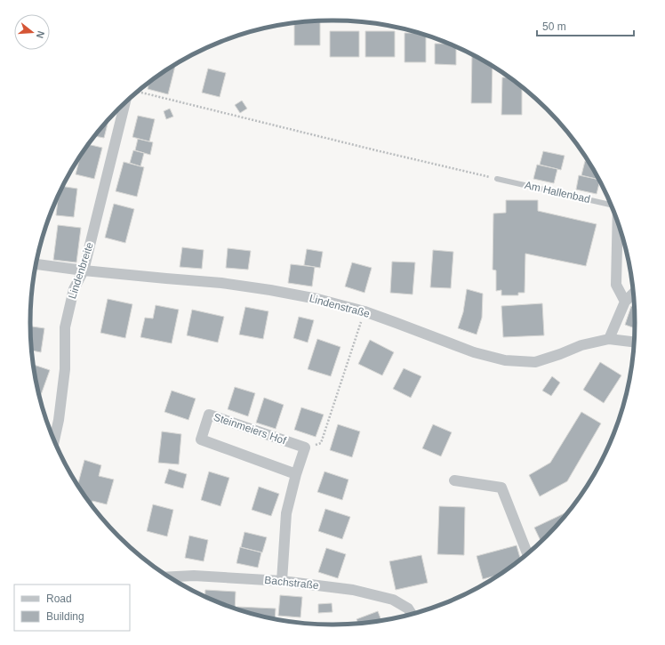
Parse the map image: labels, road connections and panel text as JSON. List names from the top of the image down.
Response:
{
  "streets": {
    "street": [
      "Am Hallenbad",
      "Lindenbreite",
      "Lindenstraße",
      "Steinmeiers Hof",
      "Bachstraße"
    ]
  },
  "crossings": [
    ["Lindenbreite", "Lindenstraße"]
  ],
  "legend": ["Road", "Building"],
  "scale_bar": "50 m",
  "north": "right"
}
